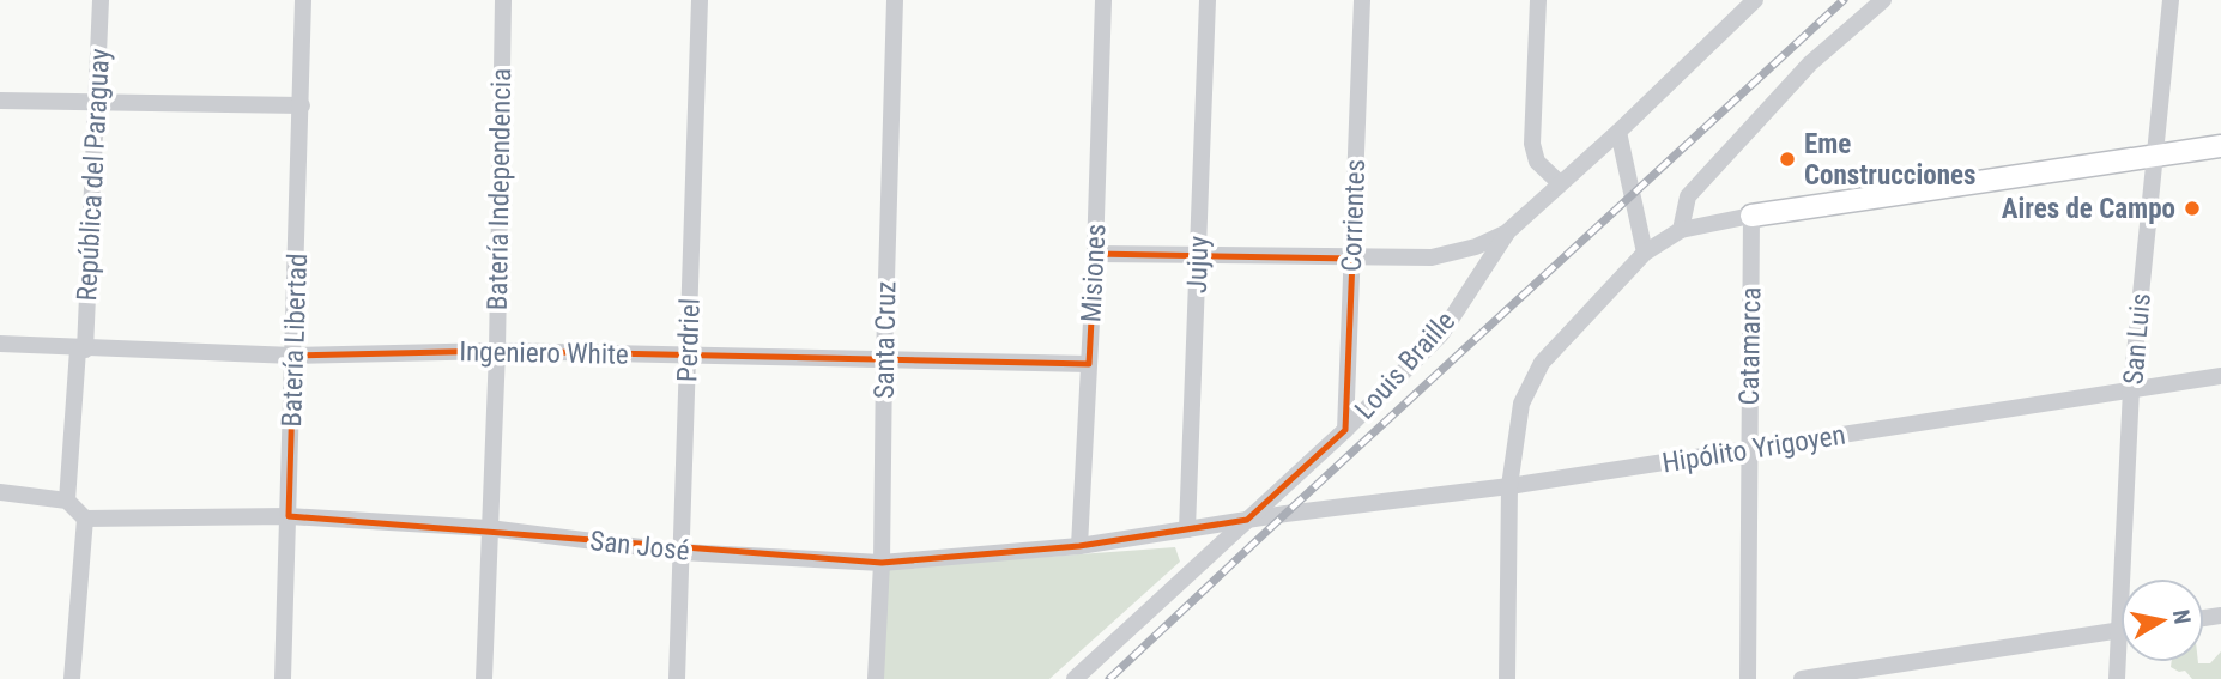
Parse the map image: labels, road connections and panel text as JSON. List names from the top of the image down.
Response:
{
  "streets": {
    "street": [
      "República del Paraguay",
      "Batería Independencia",
      "Corrientes",
      "Jujuy",
      "Misiones",
      "San Luis",
      "Batería Libertad",
      "Perdriel",
      "Santa Cruz",
      "Catamarca",
      "Ingeniero White",
      "Louis Braille",
      "Hipólito Yrigoyen",
      "San José"
    ]
  },
  "crossings": [
    ["República del Paraguay", "Ingeniero White"],
    ["Batería Independencia", "Ingeniero White"],
    ["Batería Independencia", "San José"],
    ["Corrientes", "Louis Braille"],
    ["Jujuy", "San José"],
    ["Misiones", "Ingeniero White"],
    ["Misiones", "San José"],
    ["San Luis", "Hipólito Yrigoyen"],
    ["Batería Libertad", "Ingeniero White"],
    ["Batería Libertad", "San José"],
    ["Perdriel", "Ingeniero White"],
    ["Perdriel", "San José"],
    ["Santa Cruz", "Ingeniero White"],
    ["Santa Cruz", "San José"],
    ["Catamarca", "Hipólito Yrigoyen"],
    ["Louis Braille", "San José"],
    ["Hipólito Yrigoyen", "San José"]
  ],
  "places": ["Eme Construcciones", "Aires de Campo"],
  "north": "right"
}
